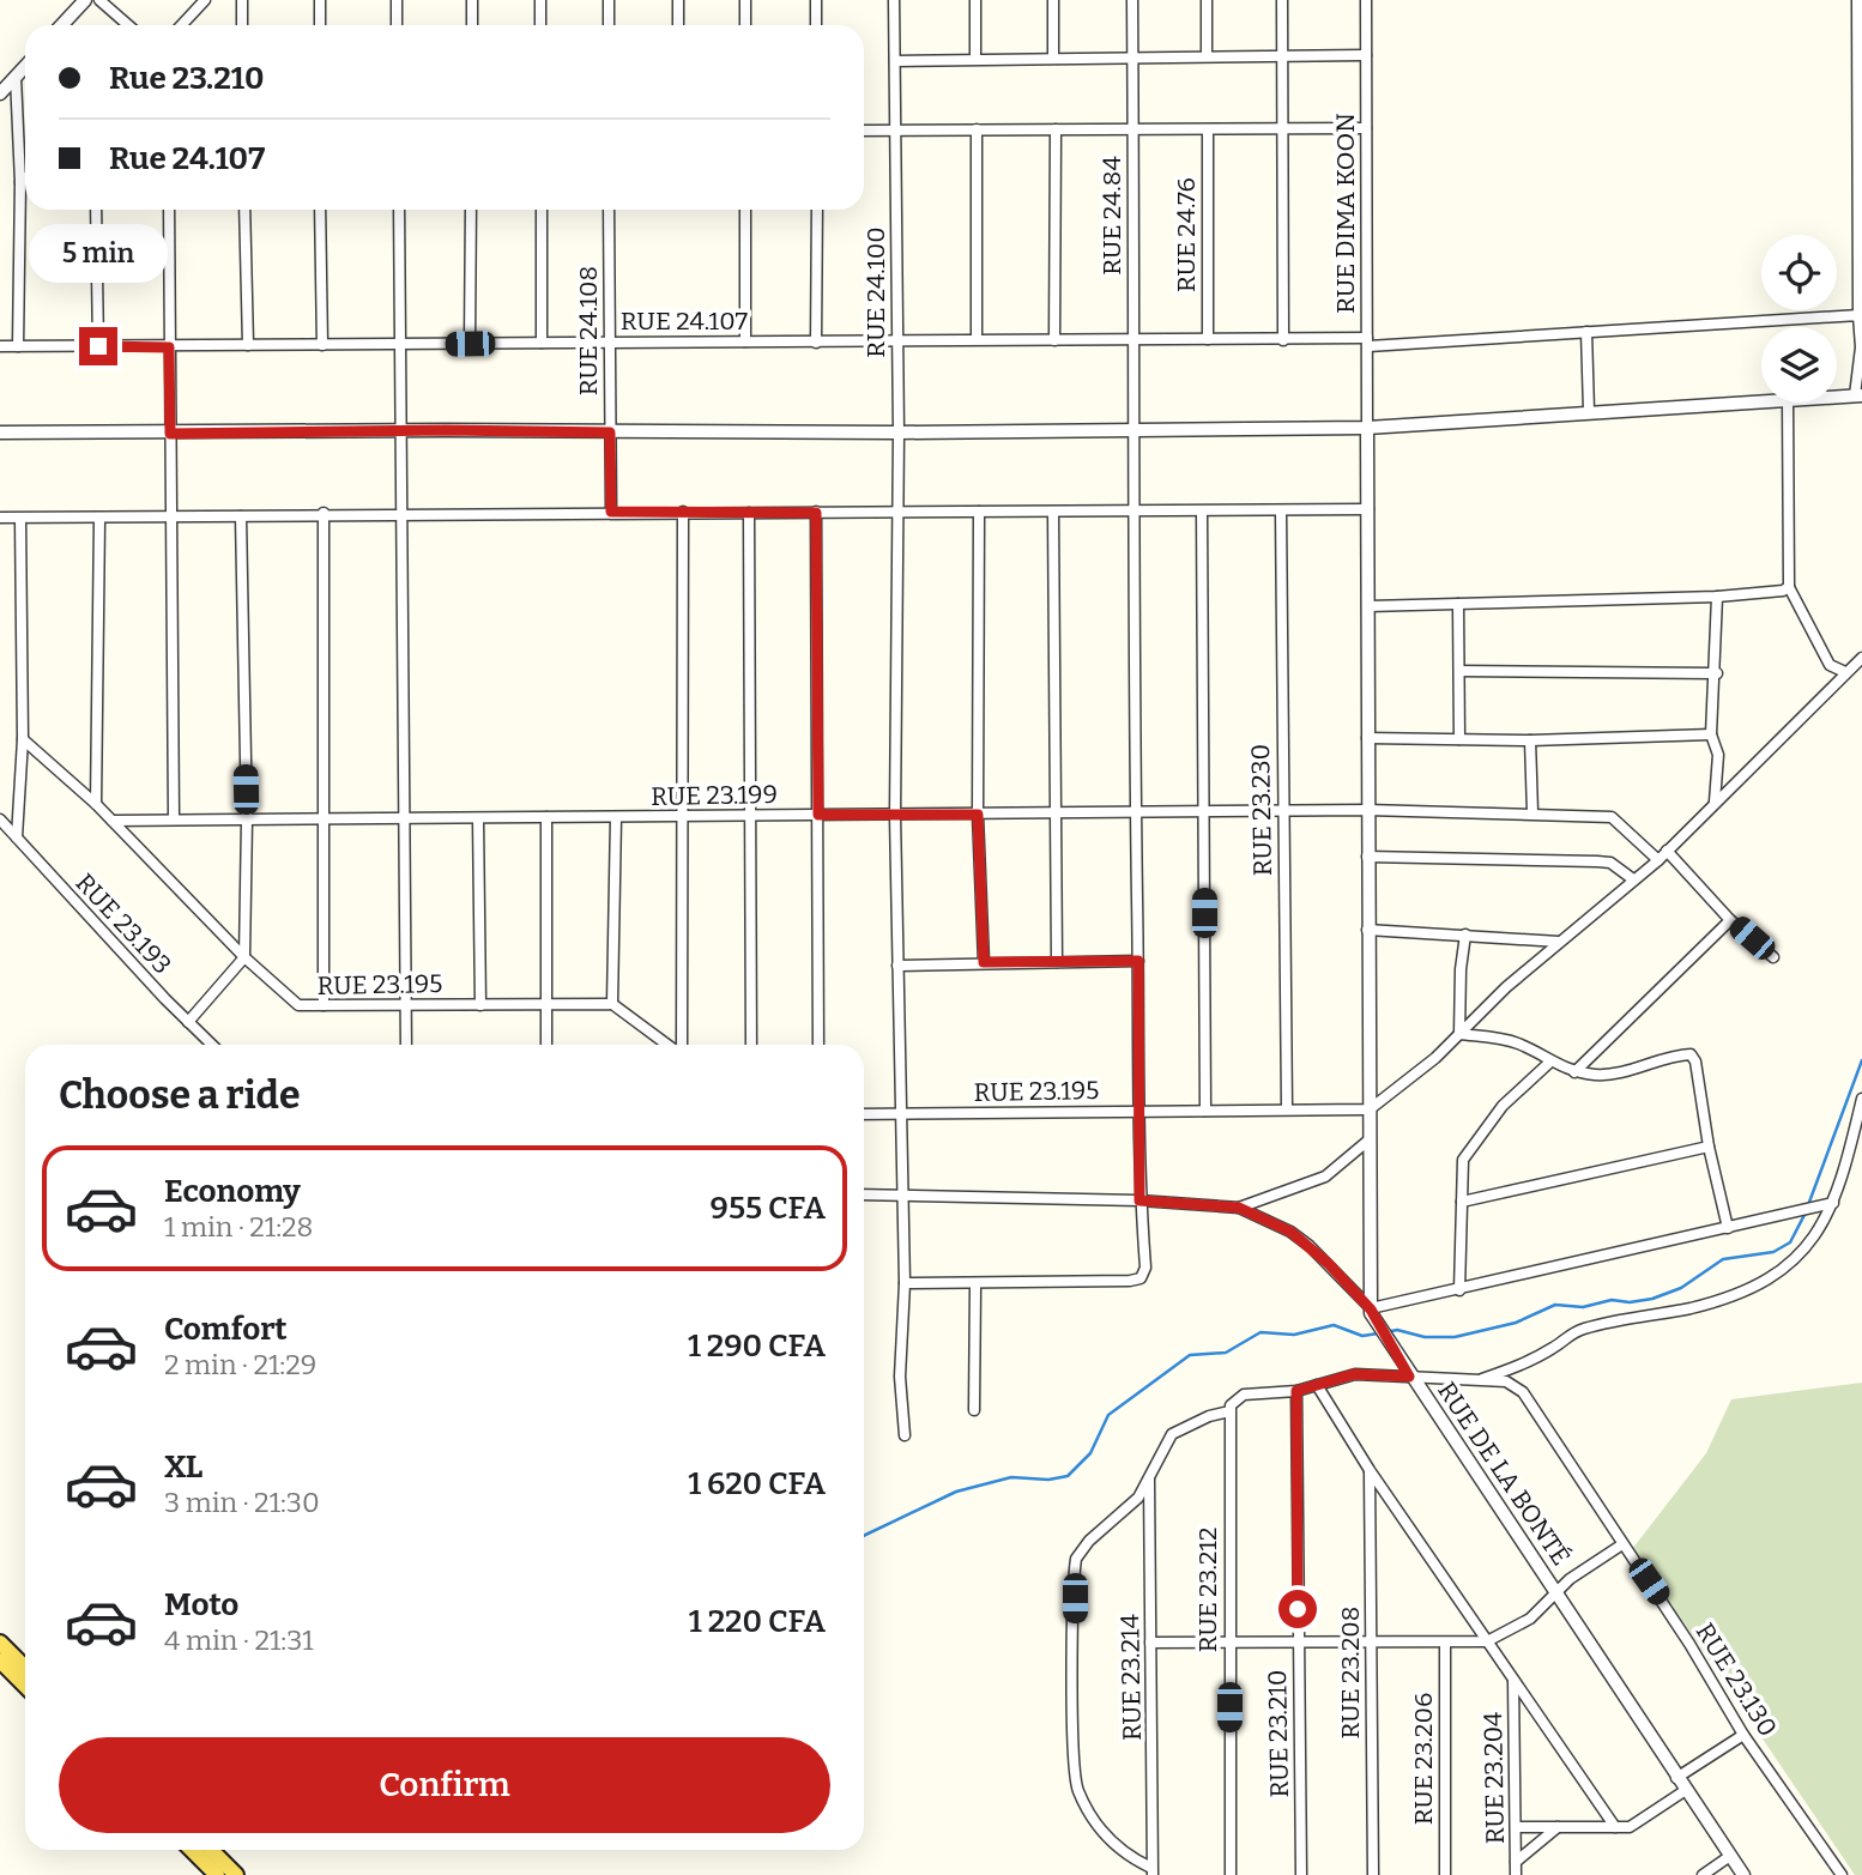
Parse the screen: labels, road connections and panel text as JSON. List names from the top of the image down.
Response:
{
  "streets": {
    "street": [
      "RUE DIMA KOON",
      "RUE 24.84",
      "RUE 24.76",
      "RUE 24.100",
      "RUE 24.107",
      "RUE 24.108",
      "RUE 23.199",
      "RUE 23.230",
      "RUE 23.193",
      "RUE 23.195",
      "RUE DE LA BONTÉ",
      "RUE 23.212",
      "RUE 23.208",
      "RUE 23.214",
      "RUE 23.130",
      "RUE 23.210",
      "RUE 23.206",
      "RUE 23.204"
    ]
  },
  "crossings": [
    ["RUE DIMA KOON", "RUE 24.107"],
    ["RUE 24.84", "RUE 24.107"],
    ["RUE 24.84", "RUE 23.199"],
    ["RUE 24.84", "RUE 23.195"],
    ["RUE 24.84", "RUE DE LA BONTÉ"],
    ["RUE 24.76", "RUE 24.107"],
    ["RUE 24.100", "RUE 24.107"],
    ["RUE 24.100", "RUE 23.199"],
    ["RUE 24.100", "RUE 23.195"],
    ["RUE 24.100", "RUE DE LA BONTÉ"],
    ["RUE 24.107", "RUE 24.108"],
    ["RUE 23.199", "RUE 23.230"],
    ["RUE 23.199", "RUE 23.195"],
    ["RUE 23.230", "RUE 23.195"],
    ["RUE DE LA BONTÉ", "RUE 23.130"],
    ["RUE 23.212", "RUE 23.130"],
    ["RUE 23.214", "RUE 23.130"],
    ["RUE 23.130", "RUE 23.210"]
  ],
  "page": {
    "banner": ["Rue 23.210", "Rue 24.107"],
    "bubble": "5 min",
    "heading": "Choose a ride",
    "list": [
      {
        "name": "Economy",
        "note": "1 min · 21:28",
        "value": "955 CFA"
      },
      {
        "name": "Comfort",
        "note": "2 min · 21:29",
        "value": "1 290 CFA"
      },
      {
        "name": "XL",
        "note": "3 min · 21:30",
        "value": "1 620 CFA"
      },
      {
        "name": "Moto",
        "note": "4 min · 21:31",
        "value": "1 220 CFA"
      }
    ],
    "buttons": "Confirm"
  }
}
